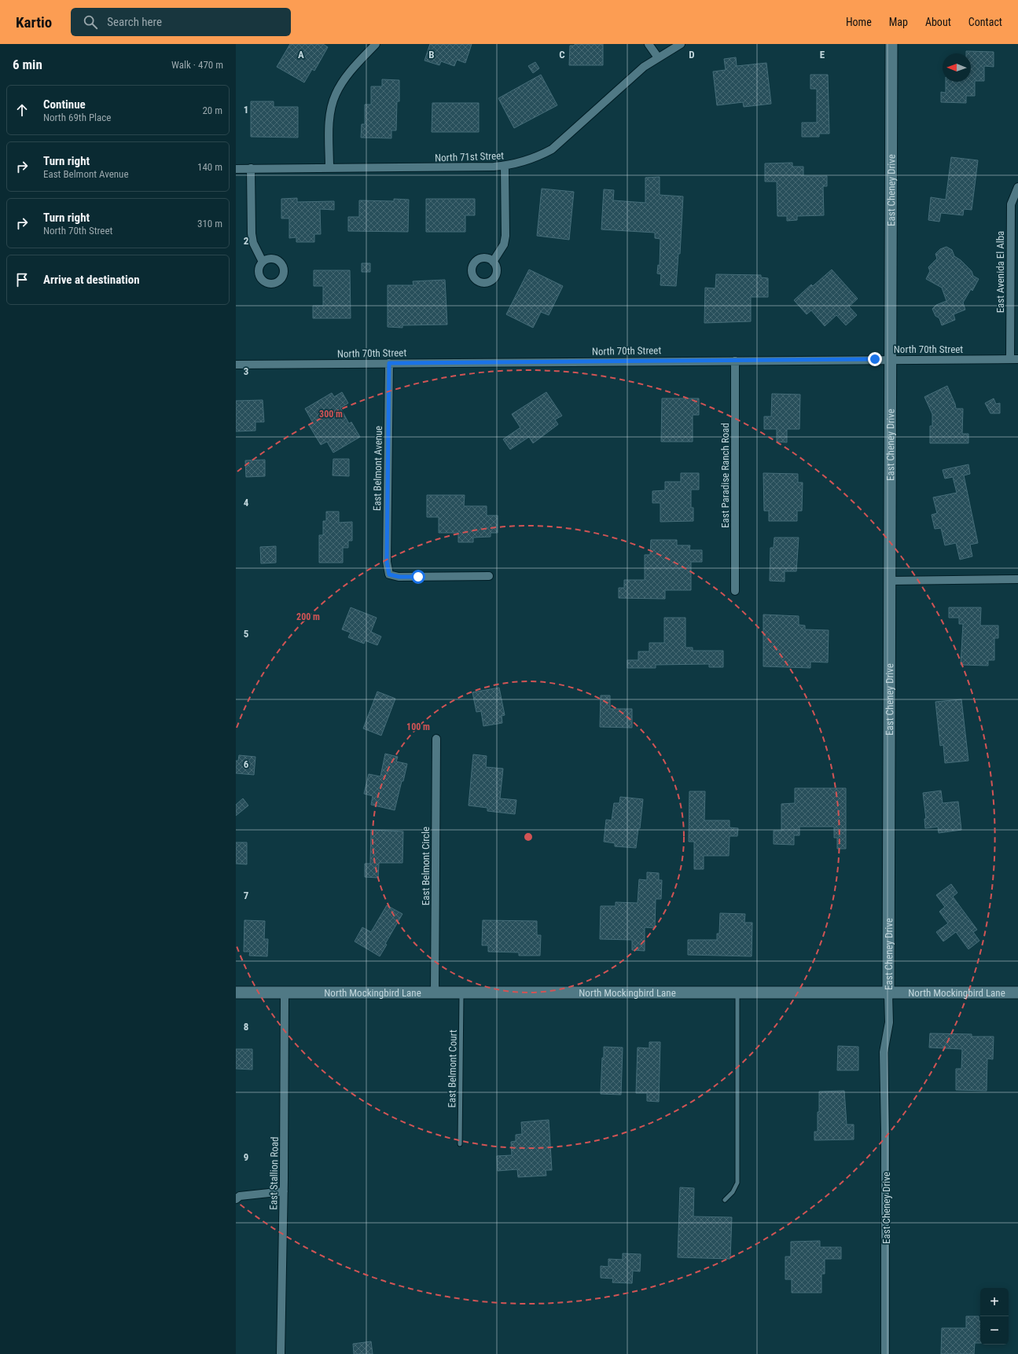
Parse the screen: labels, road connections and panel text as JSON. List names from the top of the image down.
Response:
{
  "streets": {
    "street": [
      "North 71st Street",
      "East Cheney Drive",
      "East Avenida El Alba",
      "North 70th Street",
      "East Belmont Avenue",
      "East Paradise Ranch Road",
      "East Belmont Circle",
      "North Mockingbird Lane",
      "East Stallion Road"
    ],
    "lane": ["East Belmont Court"]
  },
  "crossings": [
    ["East Cheney Drive", "North 70th Street"],
    ["East Cheney Drive", "North Mockingbird Lane"],
    ["East Avenida El Alba", "North 70th Street"],
    ["North 70th Street", "East Belmont Avenue"],
    ["North 70th Street", "East Paradise Ranch Road"],
    ["East Belmont Circle", "North Mockingbird Lane"],
    ["North Mockingbird Lane", "East Belmont Court"],
    ["North Mockingbird Lane", "East Stallion Road"]
  ],
  "north": "left",
  "page": {
    "header": "Kartio",
    "search": "Search here",
    "nav": [
      "Home",
      "Map",
      "About",
      "Contact"
    ],
    "heading": ["6 min", "Walk · 470 m"],
    "list": [
      ["Continue", "North 69th Place", "20 m"],
      ["Turn right", "East Belmont Avenue", "140 m"],
      ["Turn right", "North 70th Street", "310 m"],
      "Arrive at destination"
    ],
    "map_buttons": ["+", "−"]
  },
  "grid": {
    "columns": [
      "A",
      "B",
      "C",
      "D",
      "E"
    ],
    "rows": [
      "1",
      "2",
      "3",
      "4",
      "5",
      "6",
      "7",
      "8",
      "9"
    ]
  },
  "rings": ["300 m", "200 m", "100 m"]
}
